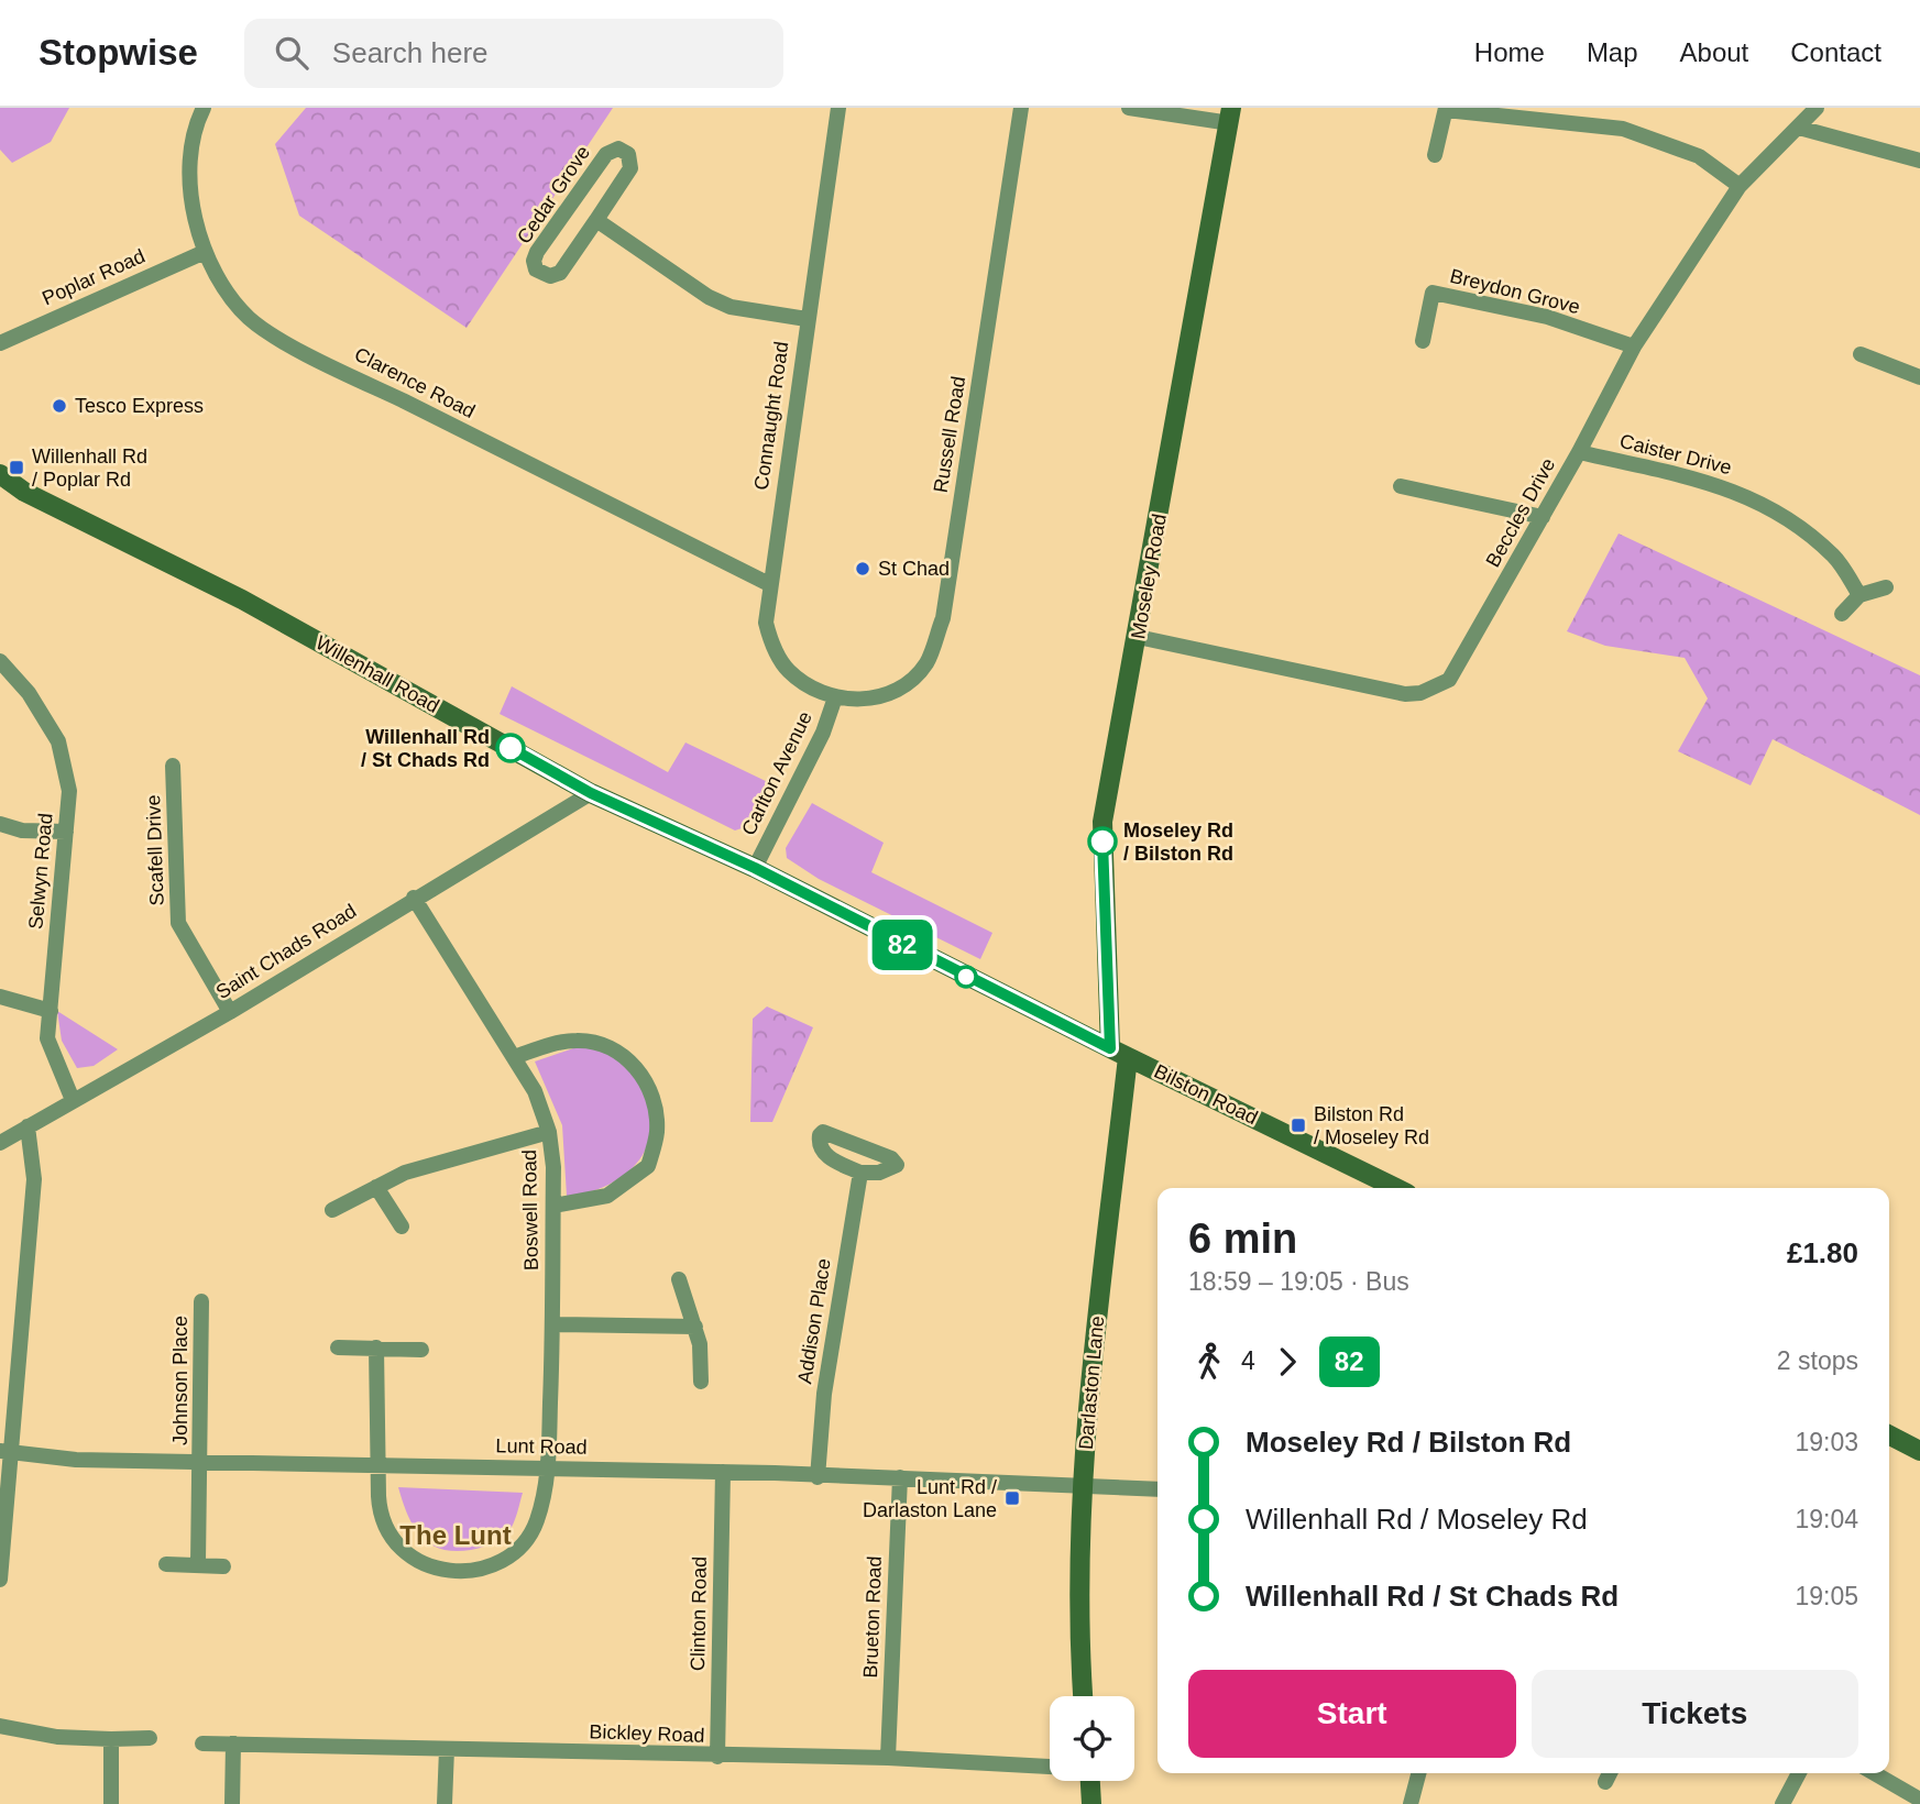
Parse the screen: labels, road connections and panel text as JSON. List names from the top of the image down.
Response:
{
  "streets": {
    "street": [
      "Cedar Grove",
      "Poplar Road",
      "Breydon Grove",
      "Clarence Road",
      "Connaught Road",
      "Russell Road",
      "Caister Drive",
      "Beccles Drive",
      "Moseley Road",
      "Willenhall Road",
      "Carlton Avenue",
      "Scafell Drive",
      "Selwyn Road",
      "Saint Chads Road",
      "Bilston Road",
      "Boswell Road",
      "Addison Place",
      "Johnson Place",
      "Darlaston Lane",
      "Lunt Road",
      "Clinton Road",
      "Brueton Road",
      "Bickley Road"
    ]
  },
  "crossings": [
    ["Poplar Road", "Clarence Road"],
    ["Breydon Grove", "Beccles Drive"],
    ["Clarence Road", "Connaught Road"],
    ["Connaught Road", "Russell Road"],
    ["Connaught Road", "Carlton Avenue"],
    ["Russell Road", "Carlton Avenue"],
    ["Caister Drive", "Beccles Drive"],
    ["Beccles Drive", "Moseley Road"],
    ["Moseley Road", "Willenhall Road"],
    ["Willenhall Road", "Carlton Avenue"],
    ["Willenhall Road", "Saint Chads Road"],
    ["Willenhall Road", "Bilston Road"],
    ["Willenhall Road", "Darlaston Lane"],
    ["Scafell Drive", "Saint Chads Road"],
    ["Selwyn Road", "Saint Chads Road"],
    ["Saint Chads Road", "Boswell Road"],
    ["Bilston Road", "Darlaston Lane"],
    ["Boswell Road", "Lunt Road"],
    ["Addison Place", "Lunt Road"],
    ["Johnson Place", "Lunt Road"],
    ["Darlaston Lane", "Lunt Road"],
    ["Lunt Road", "Clinton Road"],
    ["Lunt Road", "Brueton Road"],
    ["Clinton Road", "Bickley Road"],
    ["Brueton Road", "Bickley Road"]
  ],
  "districts": ["The Lunt"],
  "places": {
    "other": [
      "Tesco Express",
      "St Chad",
      "Willenhall Rd / St Chads Rd",
      "Moseley Rd / Bilston Rd"
    ],
    "transit": ["Willenhall Rd / Poplar Rd", "Bilston Rd / Moseley Rd", "Lunt Rd / Darlaston Lane"]
  },
  "lines": ["bus line 82"],
  "page": {
    "header": "Stopwise",
    "search": "Search here",
    "nav": [
      "Home",
      "Map",
      "About",
      "Contact"
    ],
    "on_map": "82",
    "heading": ["6 min", "18:59 – 19:05 · Bus", "£1.80"],
    "legs": ["4", "82", "2 stops"],
    "list": [
      {
        "name": "Moseley Rd / Bilston Rd",
        "value": "19:03"
      },
      {
        "name": "Willenhall Rd / Moseley Rd",
        "value": "19:04"
      },
      {
        "name": "Willenhall Rd / St Chads Rd",
        "value": "19:05"
      }
    ],
    "buttons": ["Start", "Tickets"]
  }
}
